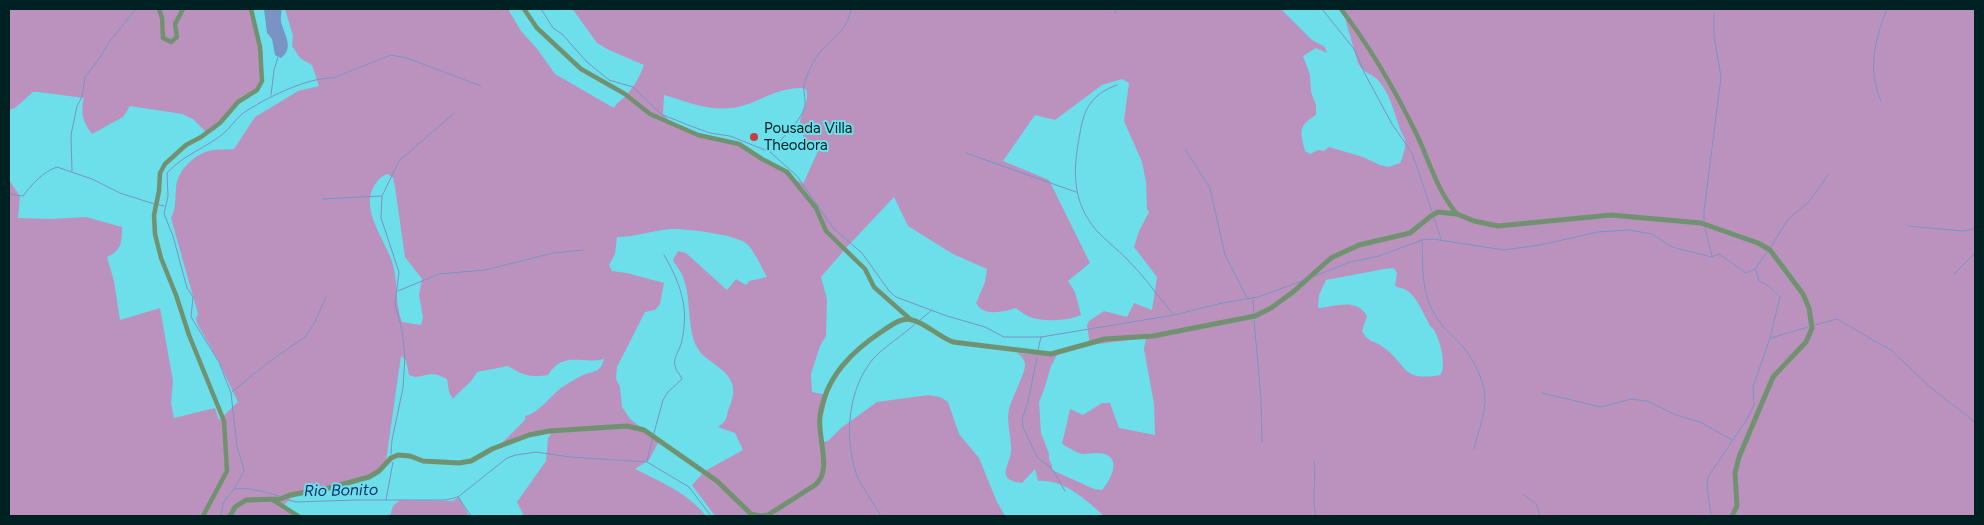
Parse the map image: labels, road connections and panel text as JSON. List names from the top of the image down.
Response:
{
  "water": ["Rio Bonito"],
  "places": ["Pousada Villa Theodora"]
}
